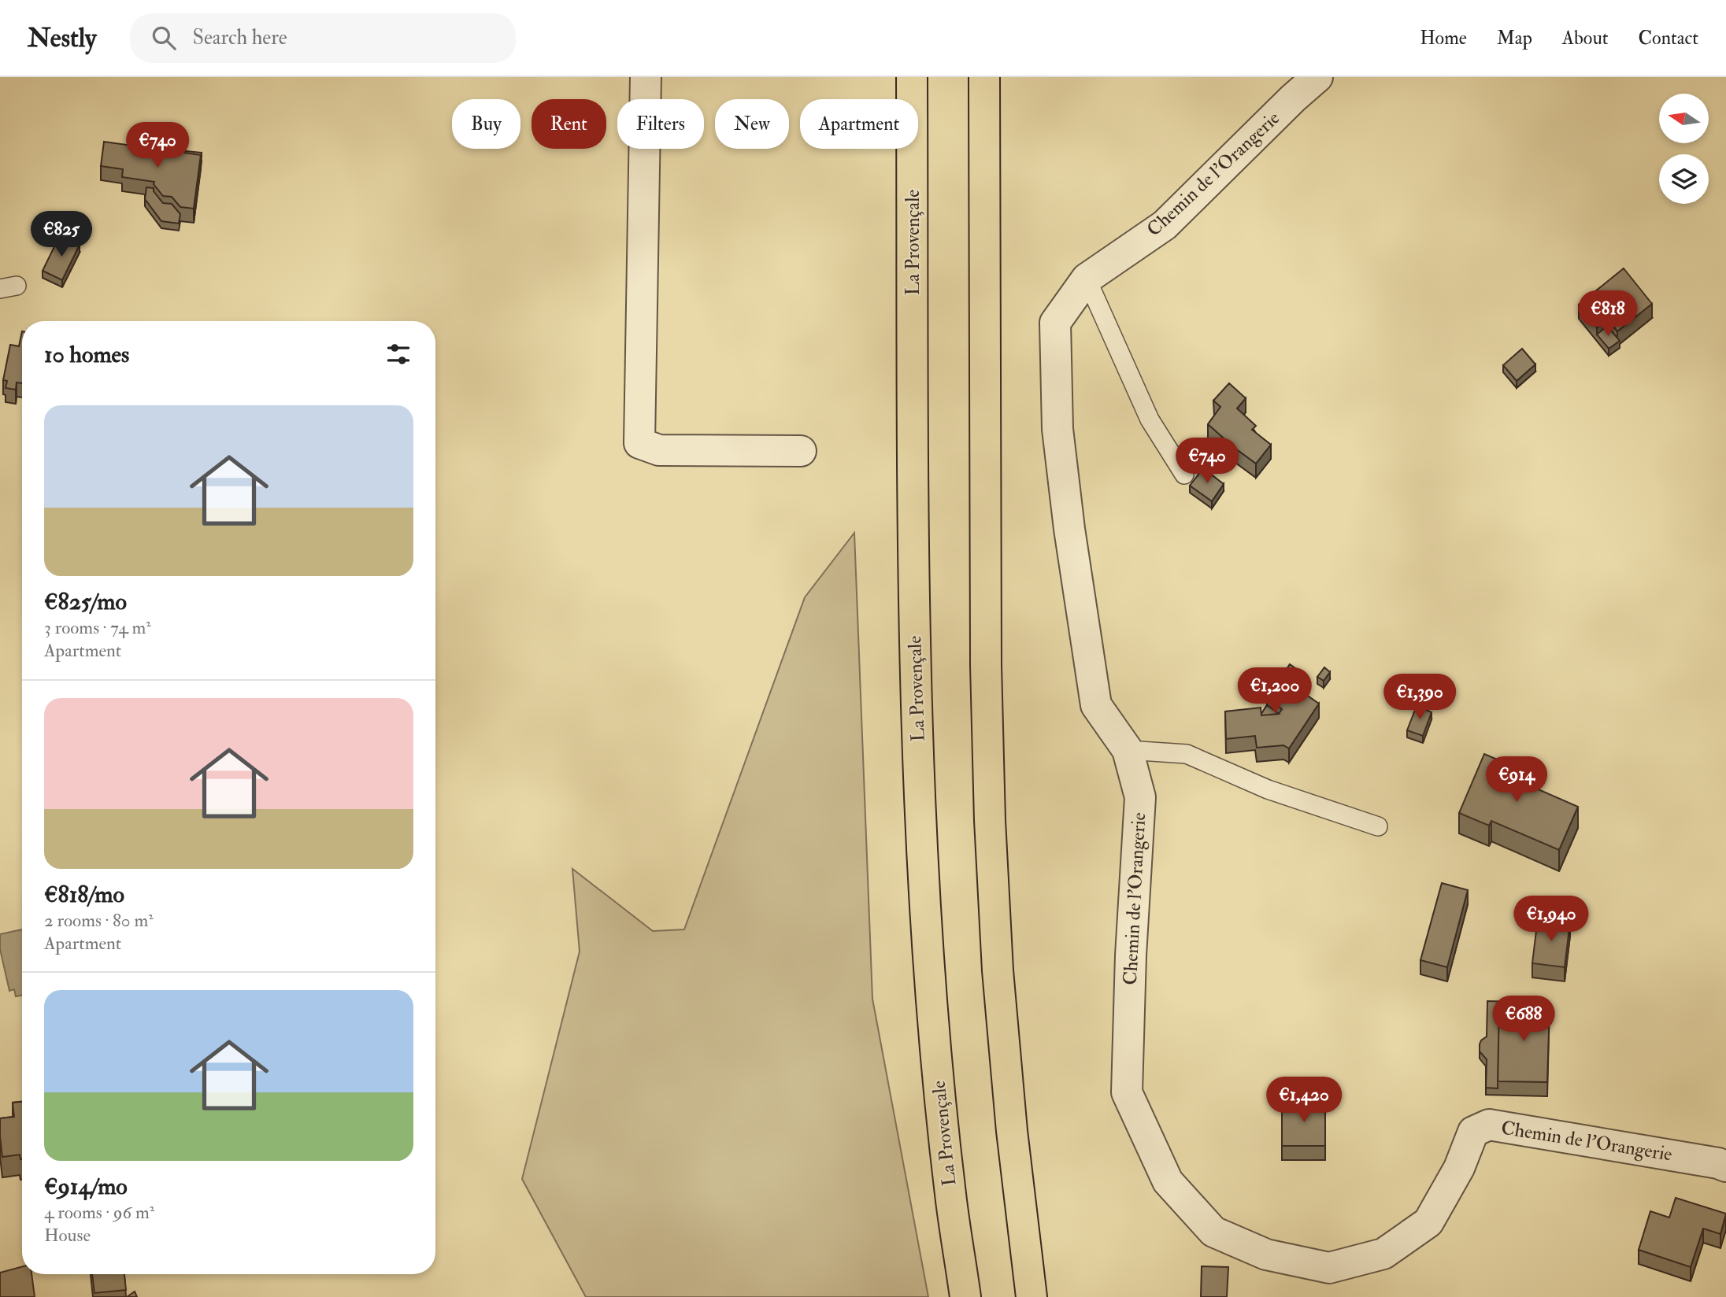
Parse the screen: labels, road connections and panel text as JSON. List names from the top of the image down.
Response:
{
  "streets": {
    "highway": ["La Provençale"],
    "street": ["Chemin de l'Orangerie"]
  },
  "north": "left",
  "page": {
    "header": "Nestly",
    "search": "Search here",
    "nav": [
      "Home",
      "Map",
      "About",
      "Contact"
    ],
    "chip": [
      "Buy",
      "Rent",
      "Filters",
      "New",
      "Apartment"
    ],
    "price": [
      "€740",
      "€825",
      "€818",
      "€740",
      "€1,200",
      "€1,390",
      "€914",
      "€1,940",
      "€688",
      "€1,420"
    ],
    "heading": "10 homes",
    "list": [
      {
        "name": "€825/mo",
        "note": "3 rooms · 74 m² · Apartment"
      },
      {
        "name": "€818/mo",
        "note": "2 rooms · 80 m² · Apartment"
      },
      {
        "name": "€914/mo",
        "note": "4 rooms · 96 m² · House"
      }
    ]
  }
}
